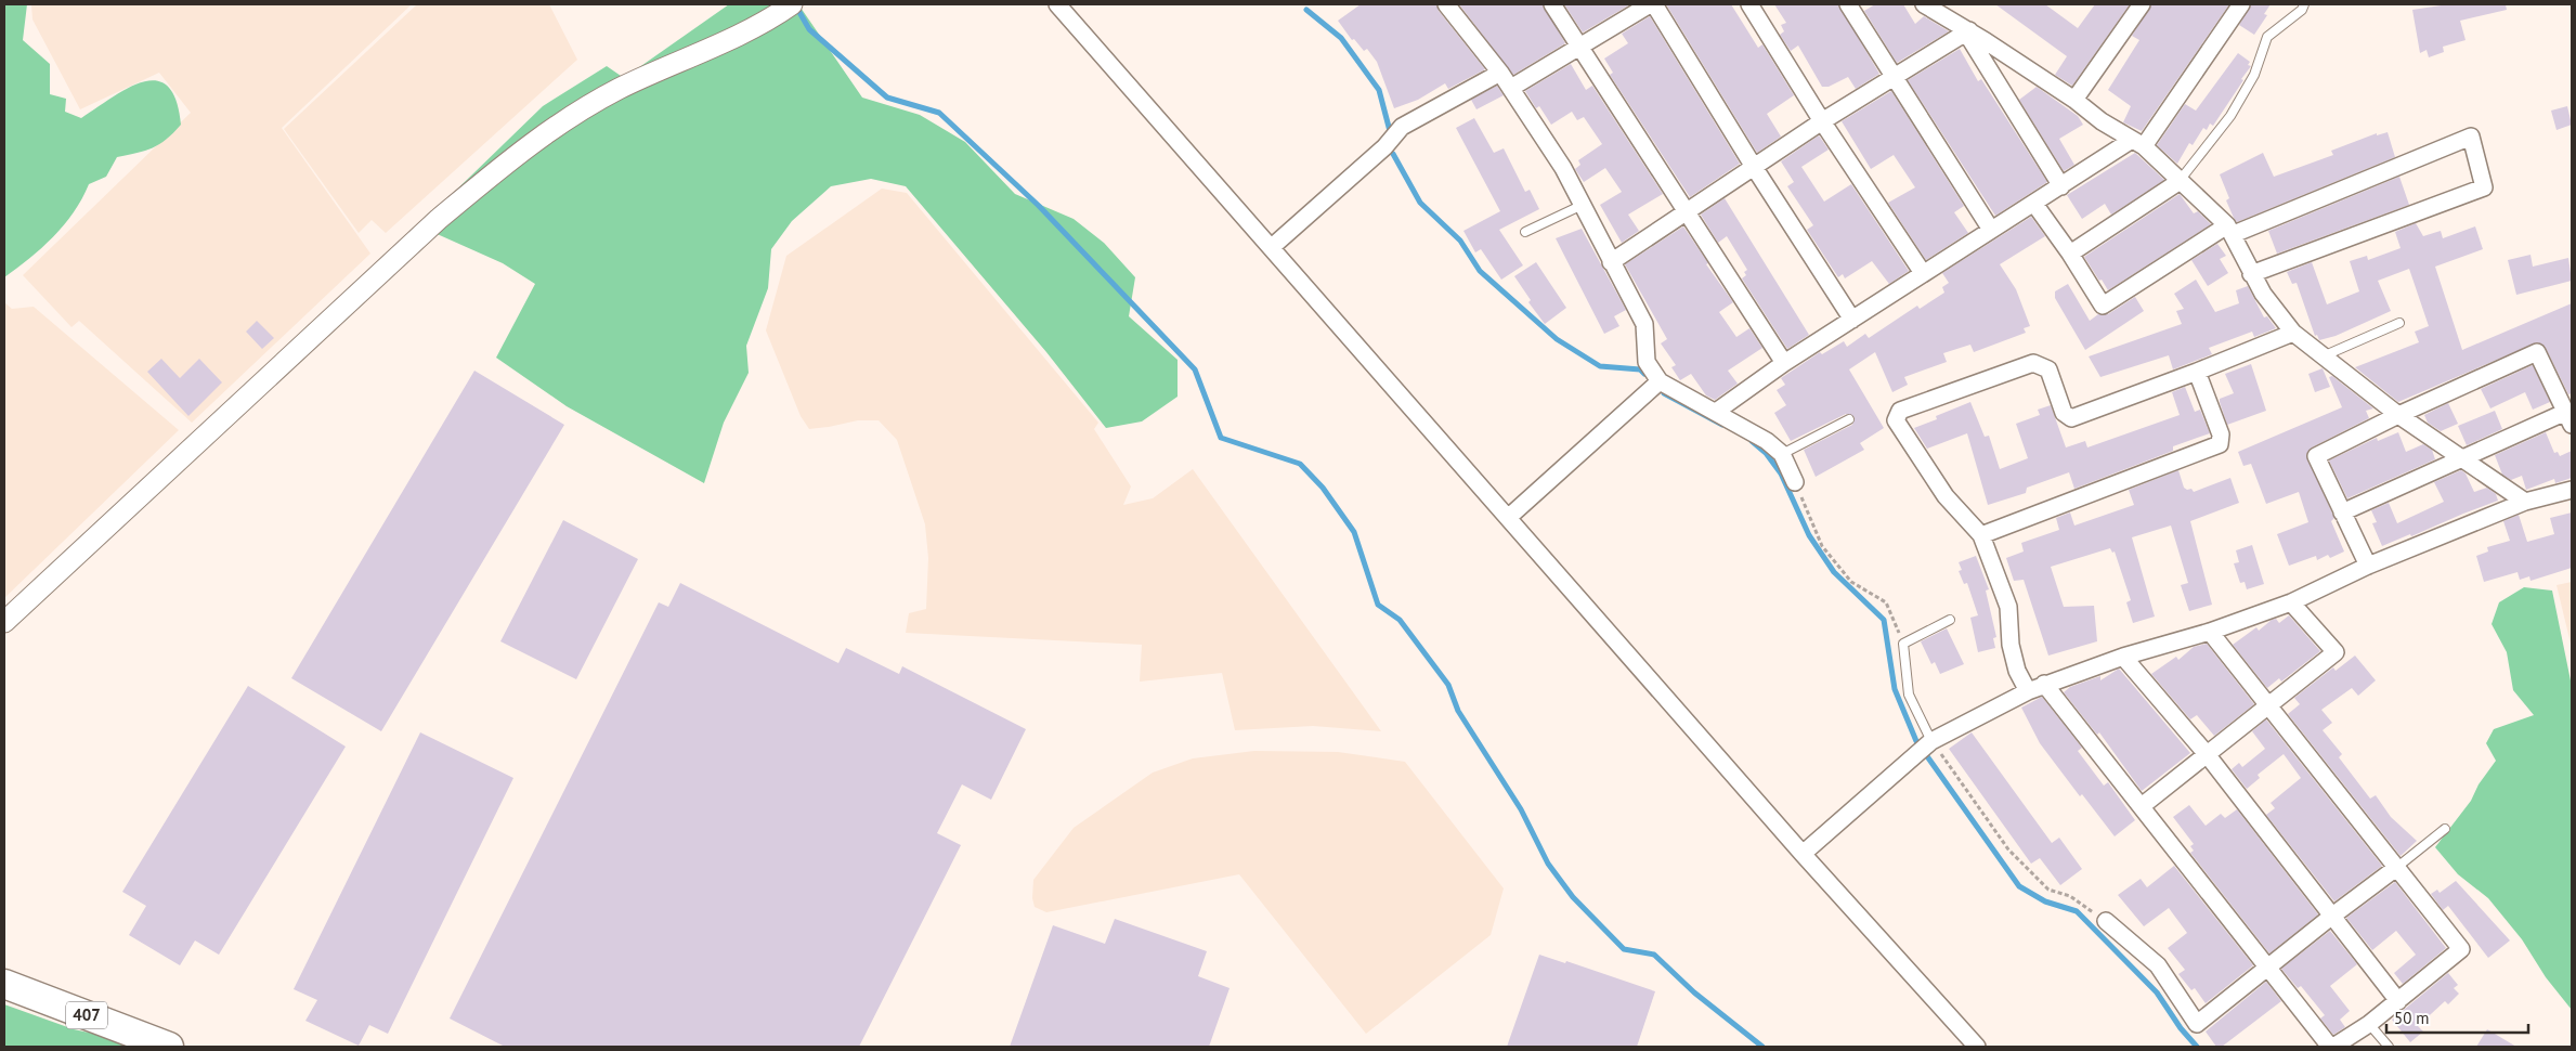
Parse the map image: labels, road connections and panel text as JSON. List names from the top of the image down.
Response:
{
  "streets": {
    "highway": ["407"]
  },
  "scale_bar": "50 m"
}
